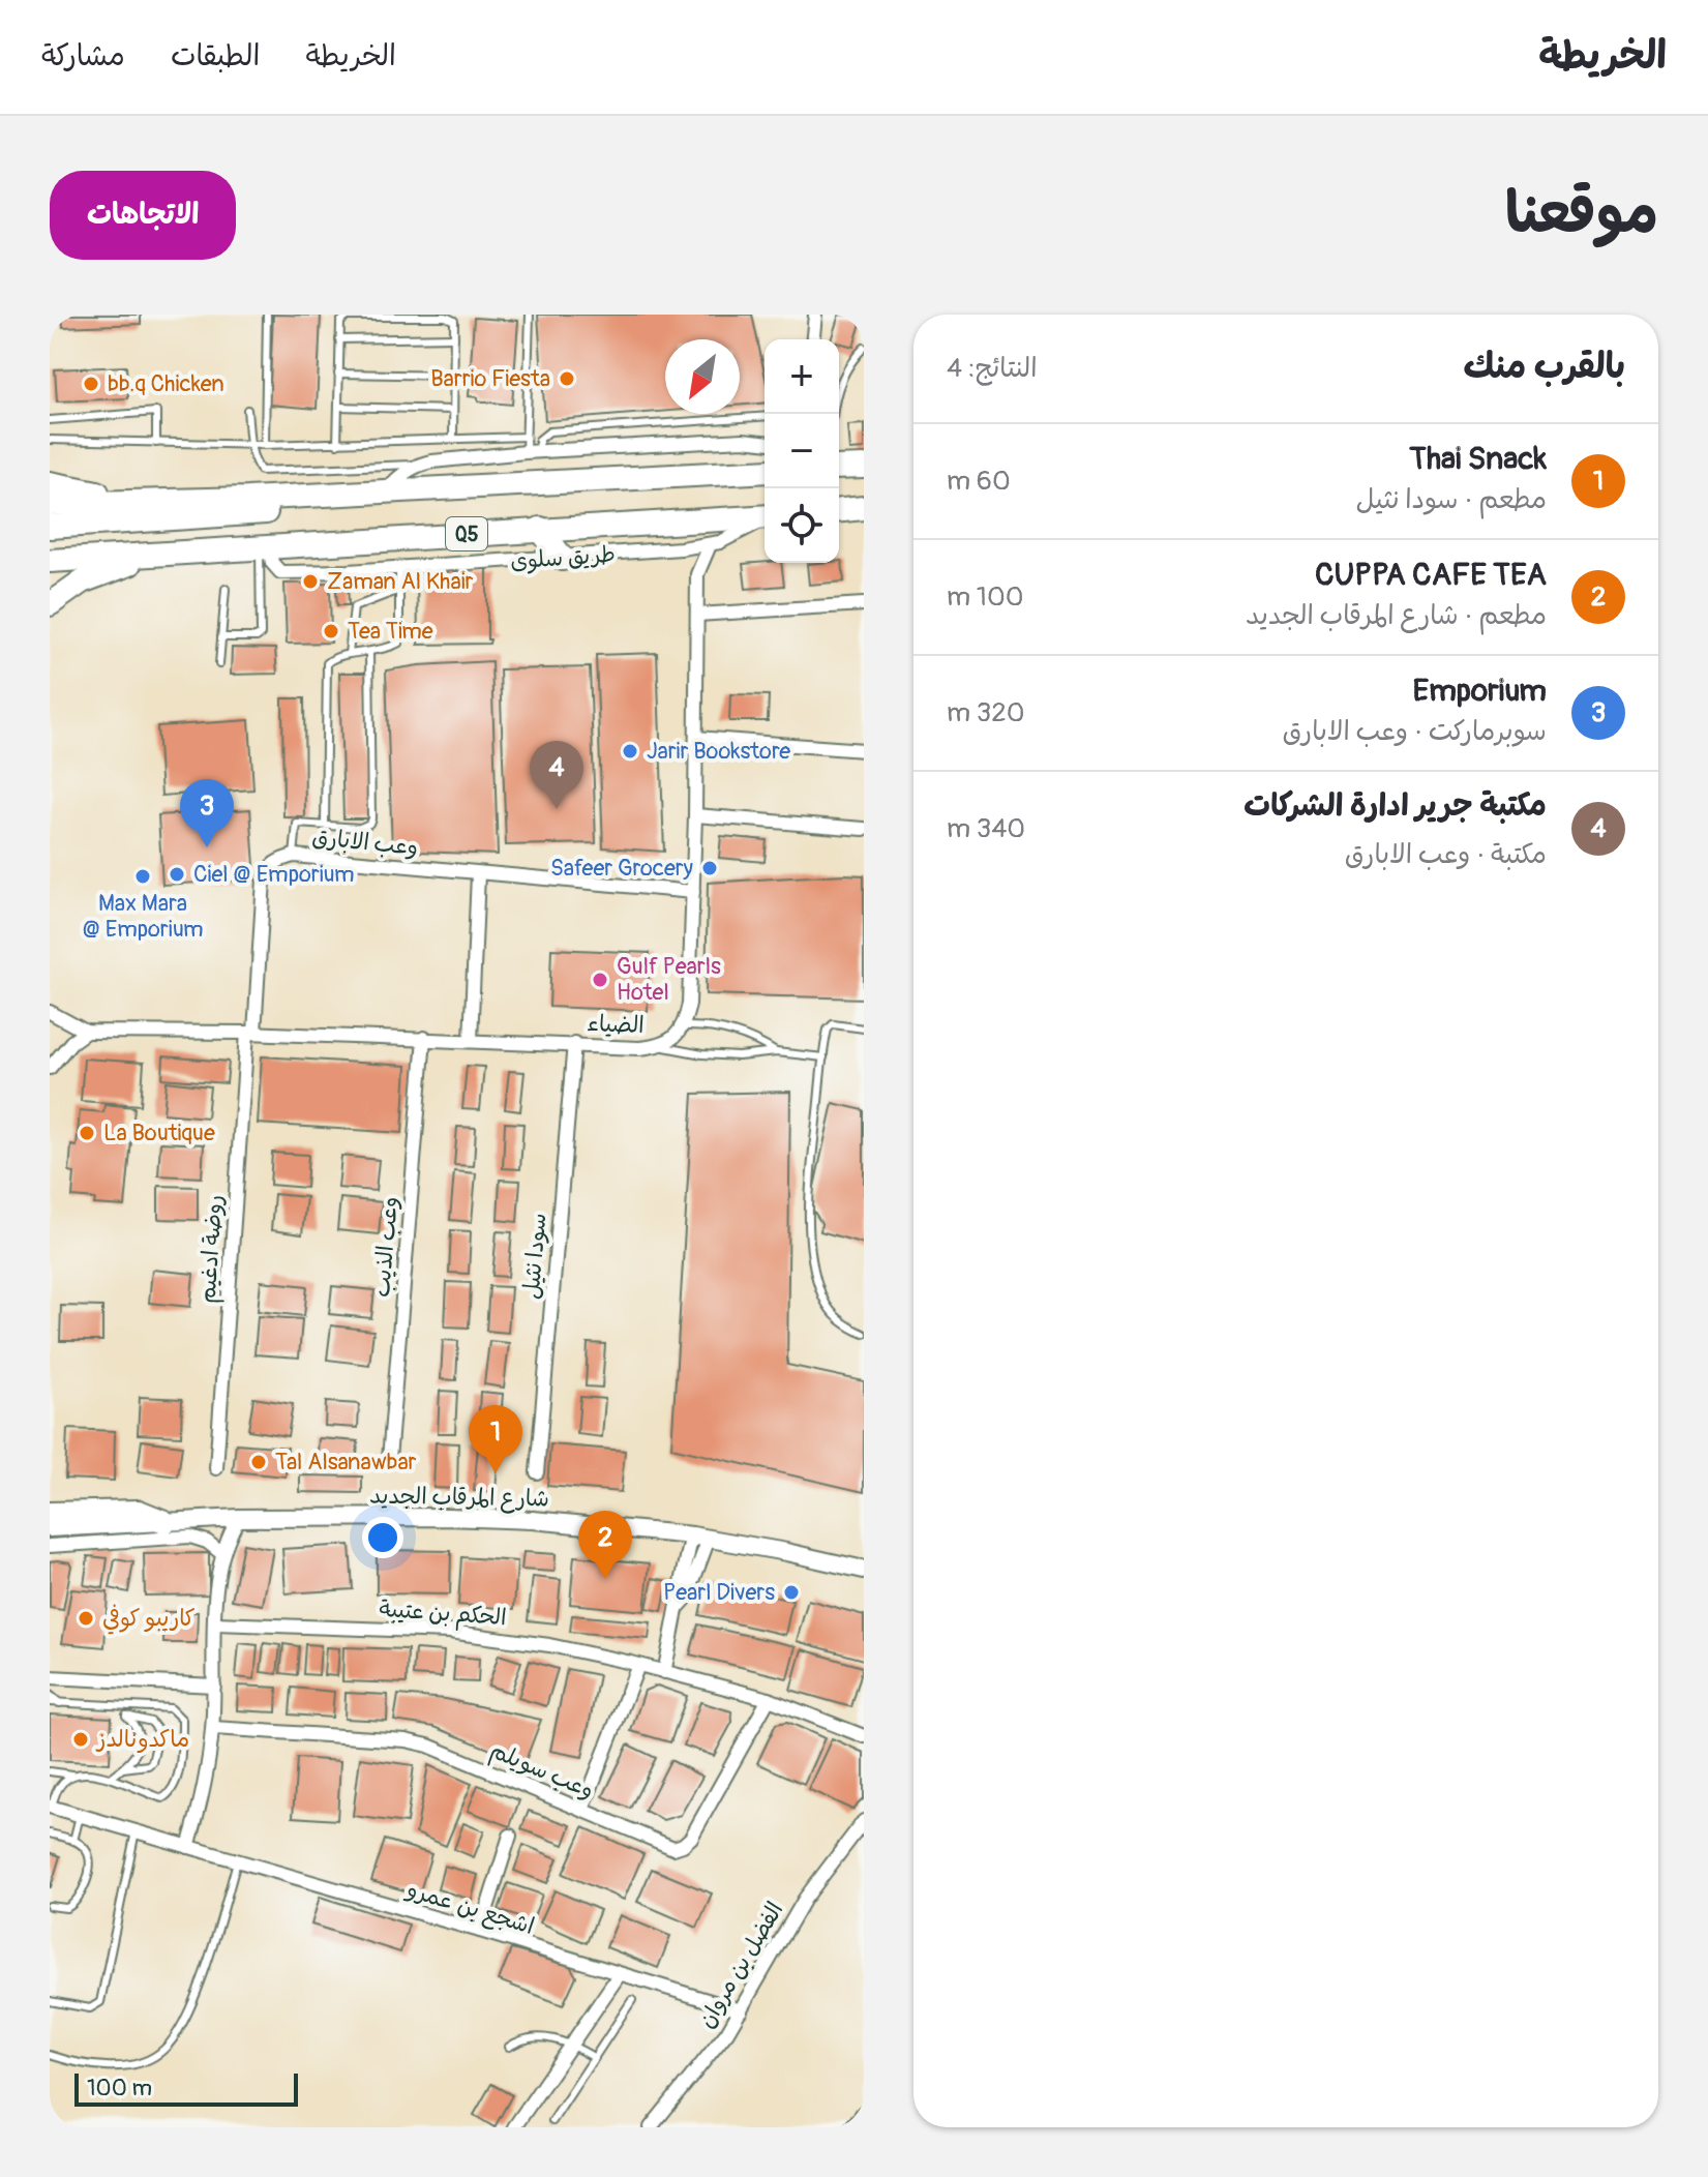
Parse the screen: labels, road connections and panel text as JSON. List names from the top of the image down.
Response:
{
  "streets": {
    "highway": ["Q5", "طريق سلوى"],
    "street": [
      "وعب الابارق",
      "الضياء",
      "وعب الذيب",
      "روضة ادغيم",
      "سودا نثيل",
      "شارع المرقاب الجديد",
      "الحكم بن عتيبة",
      "وعب سويلم",
      "اشجع بن عمرو",
      "الفضل بن مروان"
    ]
  },
  "crossings": [
    ["وعب الابارق", "الضياء"],
    ["وعب الابارق", "روضة ادغيم"],
    ["الضياء", "وعب الذيب"],
    ["الضياء", "روضة ادغيم"],
    ["الضياء", "سودا نثيل"],
    ["الحكم بن عتيبة", "وعب سويلم"],
    ["اشجع بن عمرو", "الفضل بن مروان"]
  ],
  "places": [
    "Barrio Fiesta",
    "bb.q Chicken",
    "Zaman Al Khair",
    "Tea Time",
    "Jarir Bookstore",
    "Safeer Grocery",
    "Ciel @ Emporium",
    "Max Mara @ Emporium",
    "Gulf Pearls Hotel",
    "La Boutique",
    "Tal Alsanawbar",
    "Pearl Divers",
    "كاريبو كوفي",
    "ماكدونالدز"
  ],
  "scale_bar": "100 m",
  "north": "bottom left",
  "page": {
    "header": "الخريطة",
    "nav": ["الخريطة", "الطبقات", "مشاركة"],
    "title": "موقعنا",
    "buttons": "الاتجاهات",
    "heading": ["بالقرب منك", "النتائج: 4"],
    "map_buttons": ["+", "−"],
    "list": [
      {
        "mark": "1",
        "name": "Thai Snack",
        "note": "مطعم · سودا نثيل",
        "value": "60 m"
      },
      {
        "mark": "2",
        "name": "CUPPA CAFE TEA",
        "note": "مطعم · شارع المرقاب الجديد",
        "value": "100 m"
      },
      {
        "mark": "3",
        "name": "Emporium",
        "note": "سوبرماركت · وعب الابارق",
        "value": "320 m"
      },
      {
        "mark": "4",
        "name": "مكتبة جرير ادارة الشركات",
        "note": "مكتبة · وعب الابارق",
        "value": "340 m"
      }
    ],
    "pins": [
      "4",
      "3",
      "1",
      "2"
    ],
    "scale": "100 m"
  }
}
